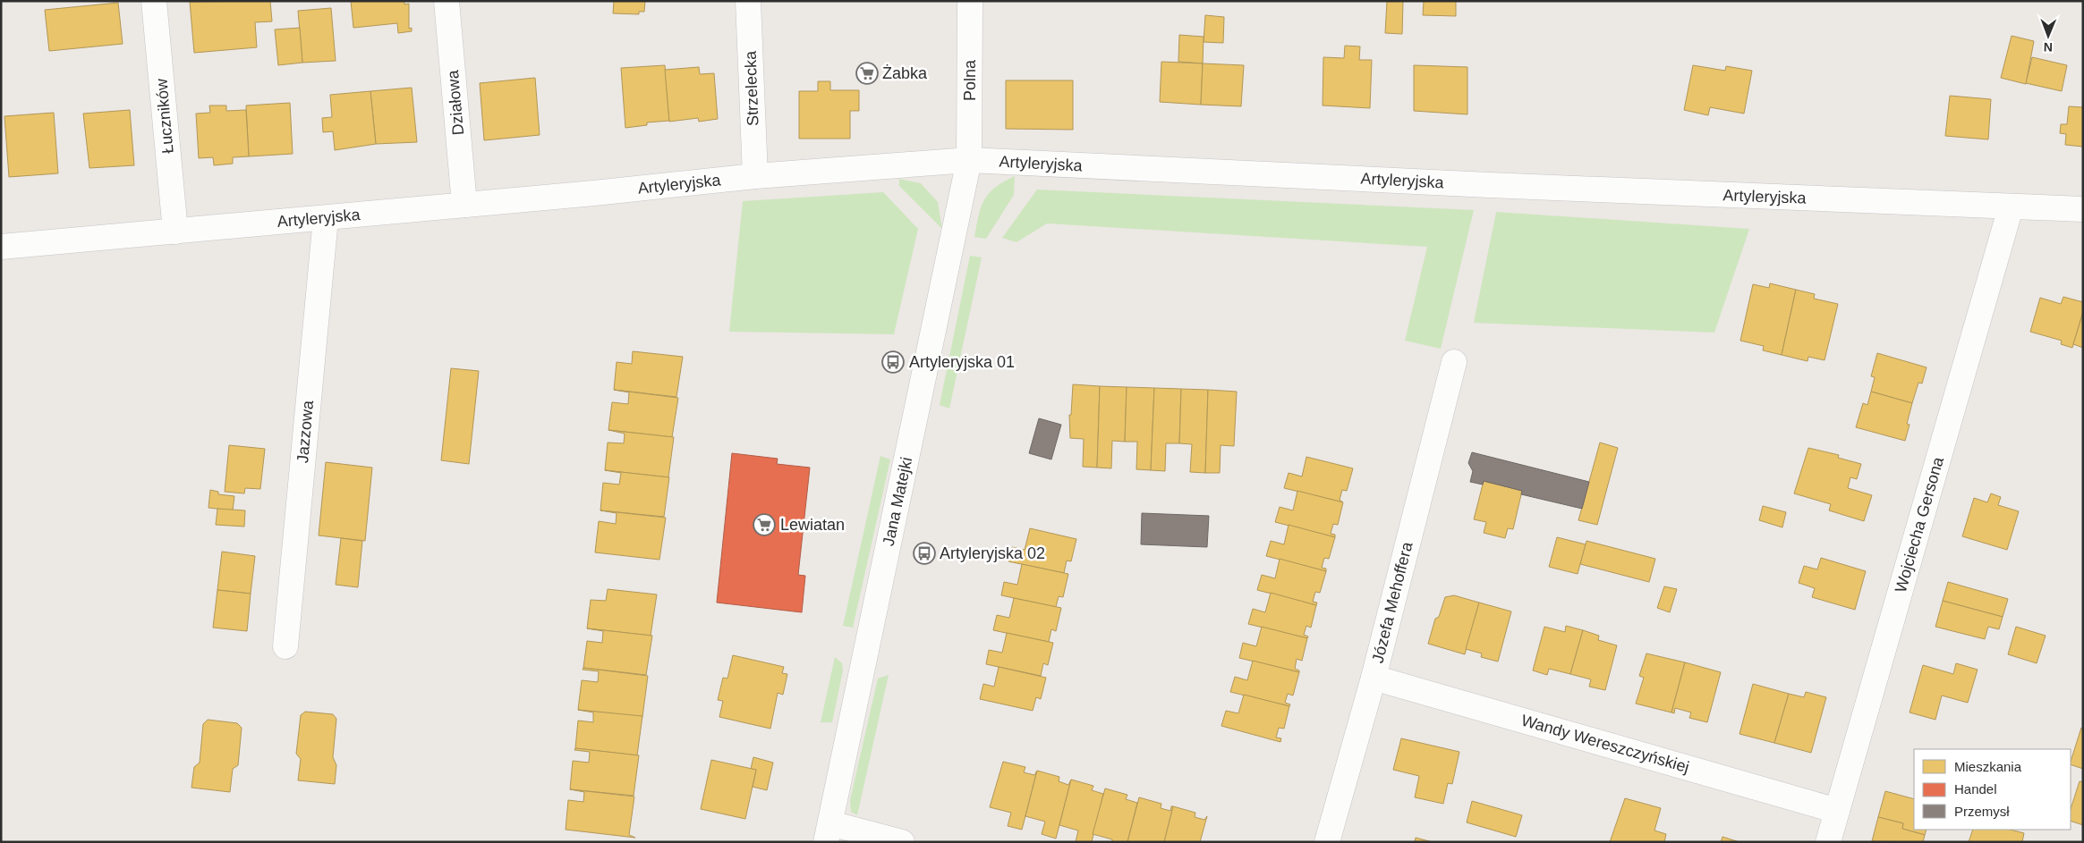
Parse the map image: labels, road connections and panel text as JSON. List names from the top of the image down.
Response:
{
  "streets": {
    "street": [
      "Polna",
      "Strzelecka",
      "Działowa",
      "Łuczników",
      "Artyleryjska",
      "Jazzowa",
      "Jana Matejki",
      "Wojciecha Gersona",
      "Józefa Mehoffera",
      "Wandy Wereszczyńskiej"
    ]
  },
  "crossings": [
    ["Polna", "Artyleryjska"],
    ["Polna", "Jana Matejki"],
    ["Strzelecka", "Artyleryjska"],
    ["Działowa", "Artyleryjska"],
    ["Łuczników", "Artyleryjska"],
    ["Artyleryjska", "Jazzowa"],
    ["Artyleryjska", "Jana Matejki"],
    ["Artyleryjska", "Wojciecha Gersona"],
    ["Wojciecha Gersona", "Wandy Wereszczyńskiej"],
    ["Józefa Mehoffera", "Wandy Wereszczyńskiej"]
  ],
  "places": {
    "supermarket": ["Żabka", "Lewiatan"],
    "bus stop": ["Artyleryjska 01", "Artyleryjska 02"]
  },
  "legend": ["Mieszkania", "Handel", "Przemysł"],
  "north": "bottom"
}
